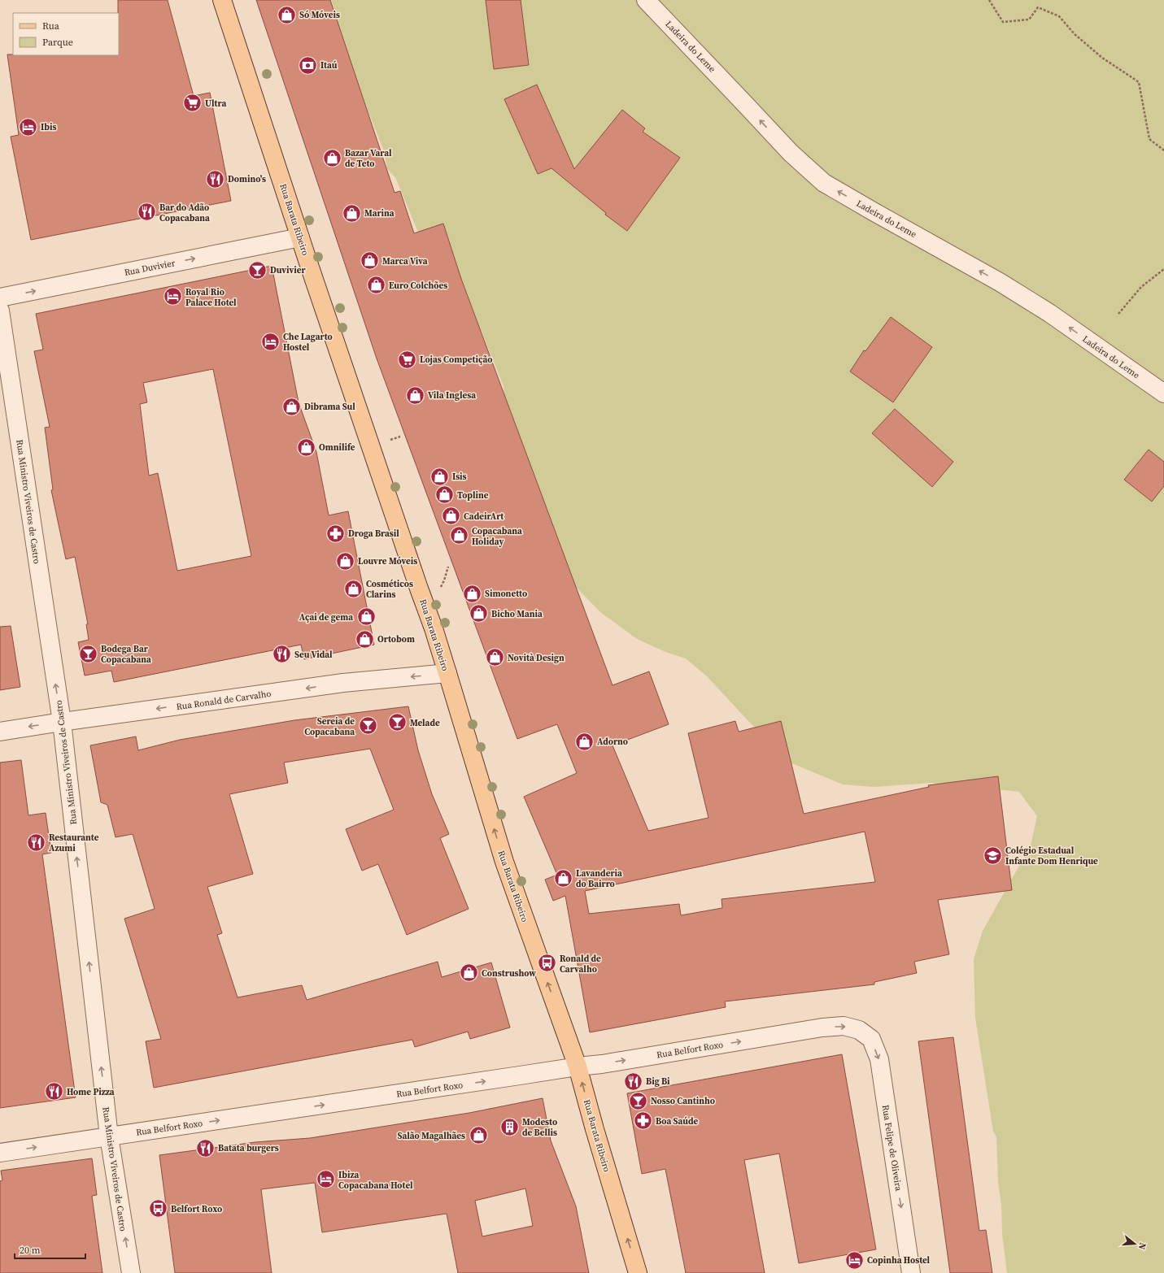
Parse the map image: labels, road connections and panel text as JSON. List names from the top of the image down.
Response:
{
  "streets": {
    "main road": ["Rua Barata Ribeiro"],
    "street": [
      "Ladeira do Leme",
      "Rua Duvivier",
      "Rua Ministro Viveiros de Castro",
      "Rua Ronald de Carvalho",
      "Rua Belfort Roxo",
      "Rua Felipe de Oliveira"
    ]
  },
  "crossings": [
    ["Rua Barata Ribeiro", "Rua Duvivier"],
    ["Rua Barata Ribeiro", "Rua Ronald de Carvalho"],
    ["Rua Barata Ribeiro", "Rua Belfort Roxo"],
    ["Rua Ministro Viveiros de Castro", "Rua Ronald de Carvalho"],
    ["Rua Ministro Viveiros de Castro", "Rua Belfort Roxo"],
    ["Rua Belfort Roxo", "Rua Felipe de Oliveira"]
  ],
  "one_way": [
    "Ladeira do Leme",
    "Rua Barata Ribeiro",
    "Rua Duvivier",
    "Rua Ministro Viveiros de Castro",
    "Rua Ronald de Carvalho",
    "Rua Belfort Roxo",
    "Rua Felipe de Oliveira"
  ],
  "places": {
    "shop": [
      "Só Móveis",
      "Bazar Varal de Teto",
      "Marina",
      "Marca Viva",
      "Euro Colchões",
      "Vila Inglesa",
      "Dibrama Sul",
      "Omnilife",
      "Isis",
      "Topline",
      "CadeirArt",
      "Copacabana Holiday",
      "Louvre Móveis",
      "Cosméticos Clarins",
      "Simonetto",
      "Bicho Mania",
      "Açai de gema",
      "Ortobom",
      "Novità Design",
      "Adorno",
      "Lavanderia do Bairro",
      "Construshow",
      "Salão Magalhães"
    ],
    "bank": ["Itaú"],
    "supermarket": ["Ultra", "Lojas Competição"],
    "hotel": [
      "Ibis",
      "Royal Rio Palace Hotel",
      "Che Lagarto Hostel",
      "Ibiza Copacabana Hotel",
      "Copinha Hostel"
    ],
    "restaurant": [
      "Domino's",
      "Bar do Adão Copacabana",
      "Seu Vidal",
      "Restaurante Azumi",
      "Big Bi",
      "Home Pizza",
      "Batata burgers"
    ],
    "bar": [
      "Duvivier",
      "Bodega Bar Copacabana",
      "Melade",
      "Sereia de Copacabana",
      "Nosso Cantinho"
    ],
    "pharmacy": ["Droga Brasil", "Boa Saúde"],
    "school or university": ["Colégio Estadual Infante Dom Henrique"],
    "bus stop": ["Ronald de Carvalho", "Belfort Roxo"],
    "building": ["Modesto de Bellis"]
  },
  "legend": ["Rua", "Parque"],
  "scale_bar": "20 m",
  "north": "right"
}
